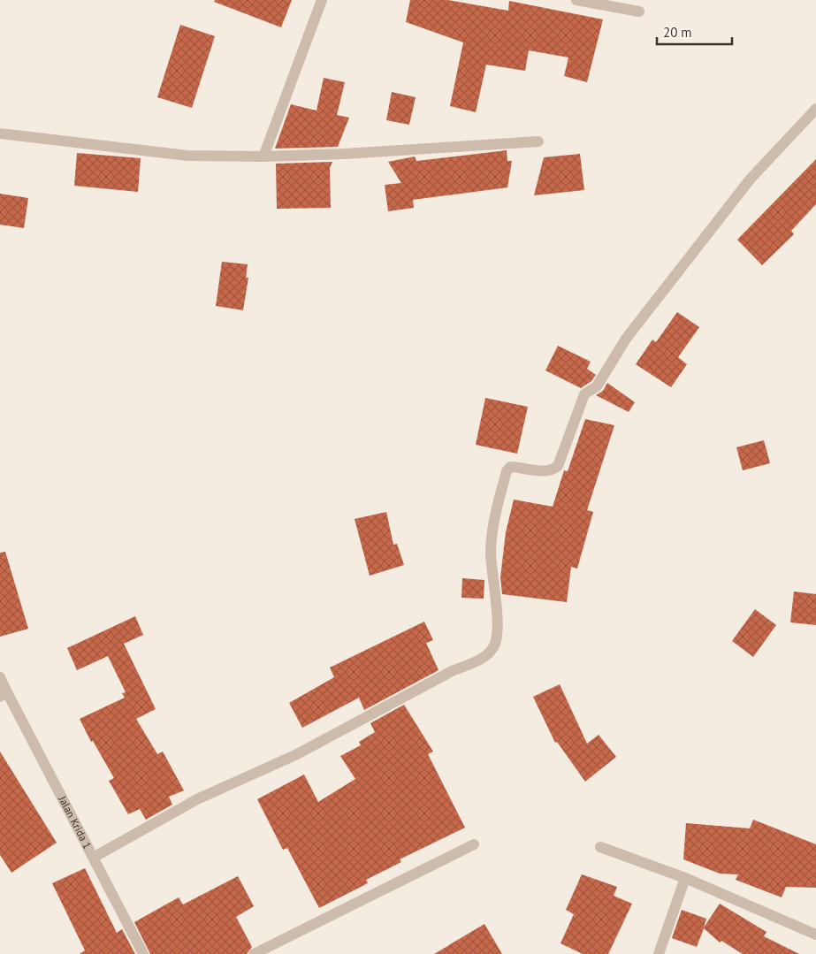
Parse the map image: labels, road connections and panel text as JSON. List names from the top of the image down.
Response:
{
  "streets": {
    "street": ["Jalan Krida 1"]
  },
  "scale_bar": "20 m"
}
